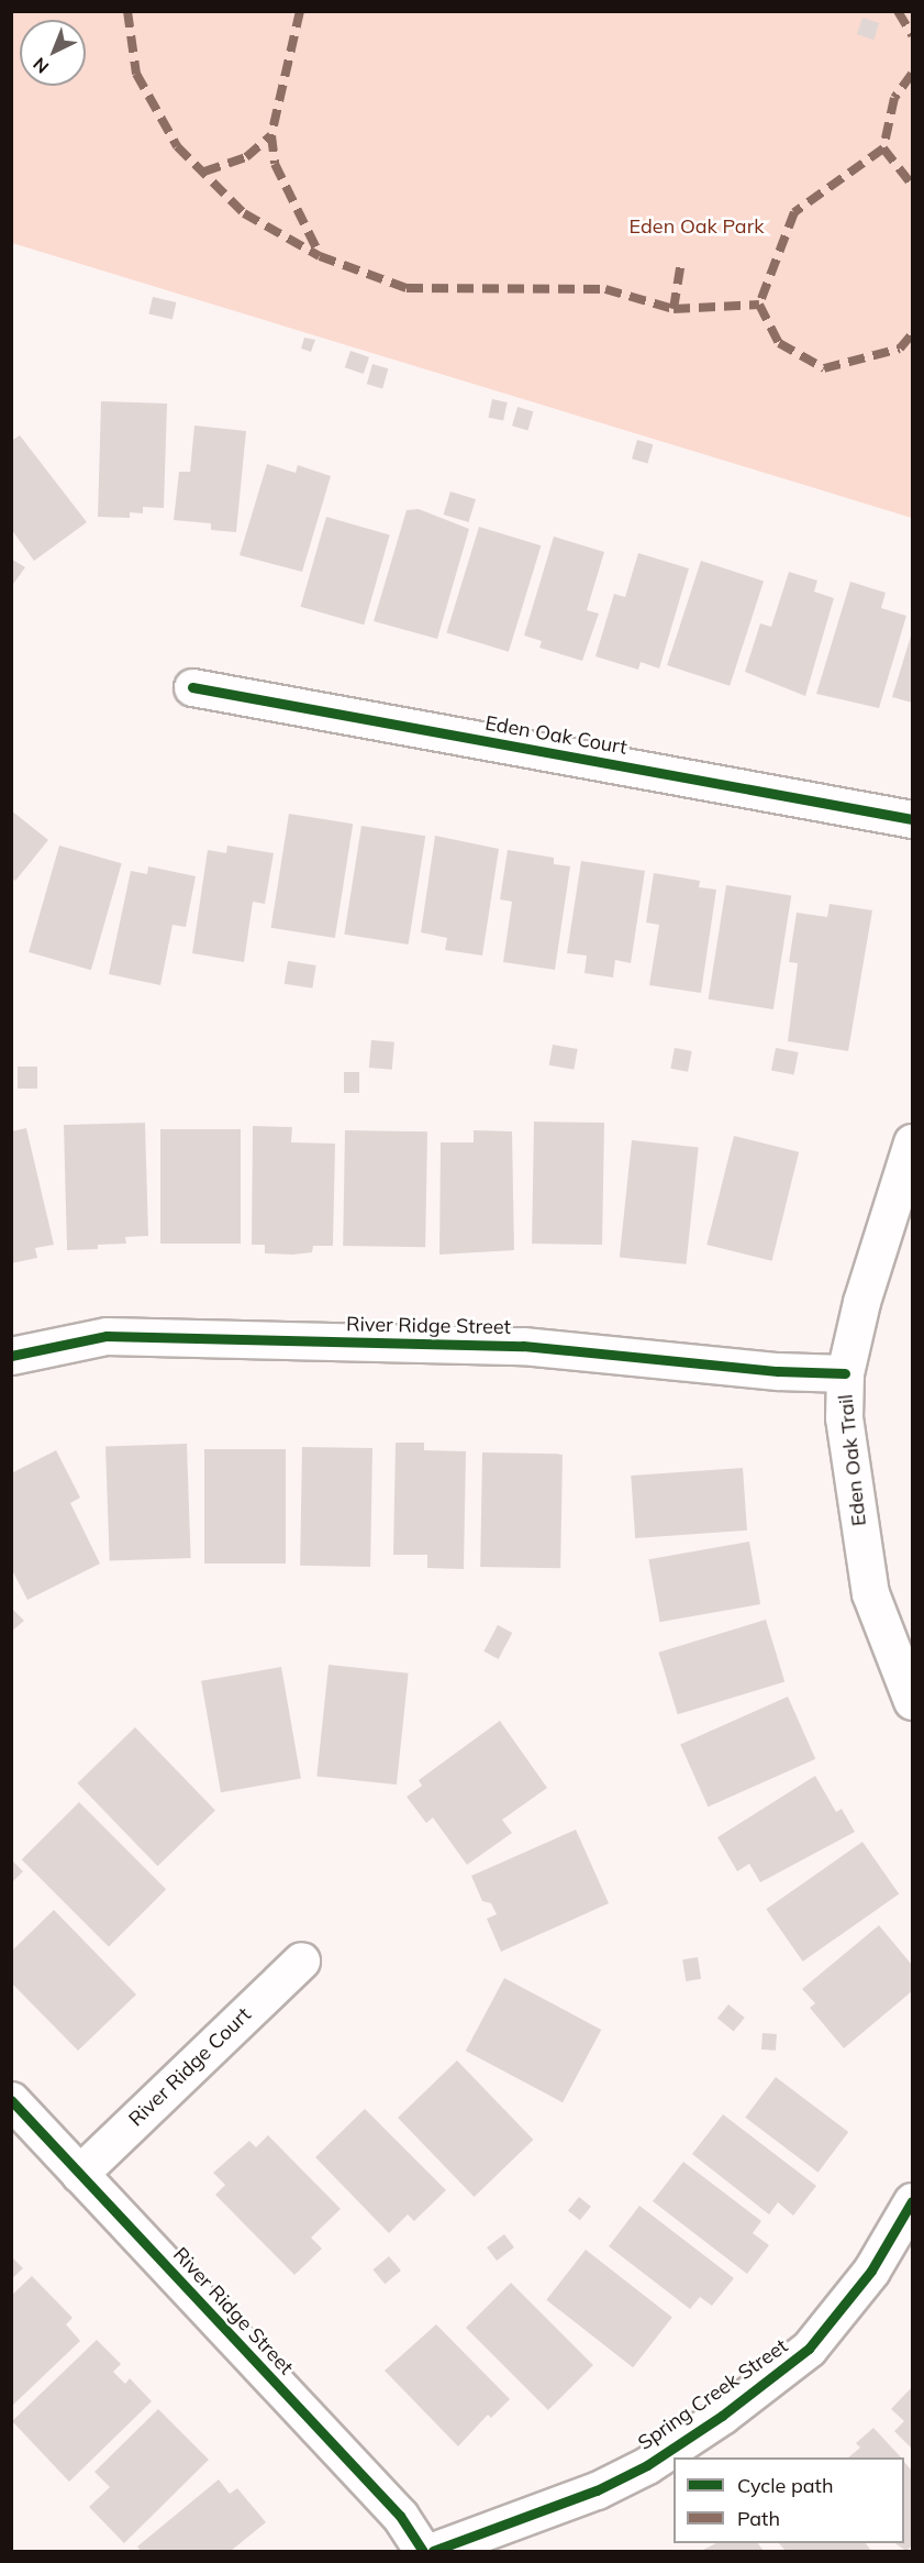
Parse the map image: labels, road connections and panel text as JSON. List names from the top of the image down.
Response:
{
  "streets": {
    "street": [
      "Eden Oak Court",
      "River Ridge Street",
      "Eden Oak Trail",
      "River Ridge Court",
      "Spring Creek Street"
    ]
  },
  "crossings": [
    ["River Ridge Street", "Eden Oak Trail"],
    ["River Ridge Street", "River Ridge Court"]
  ],
  "parks": ["Eden Oak Park"],
  "legend": ["Cycle path", "Path"],
  "north": "bottom left"
}
